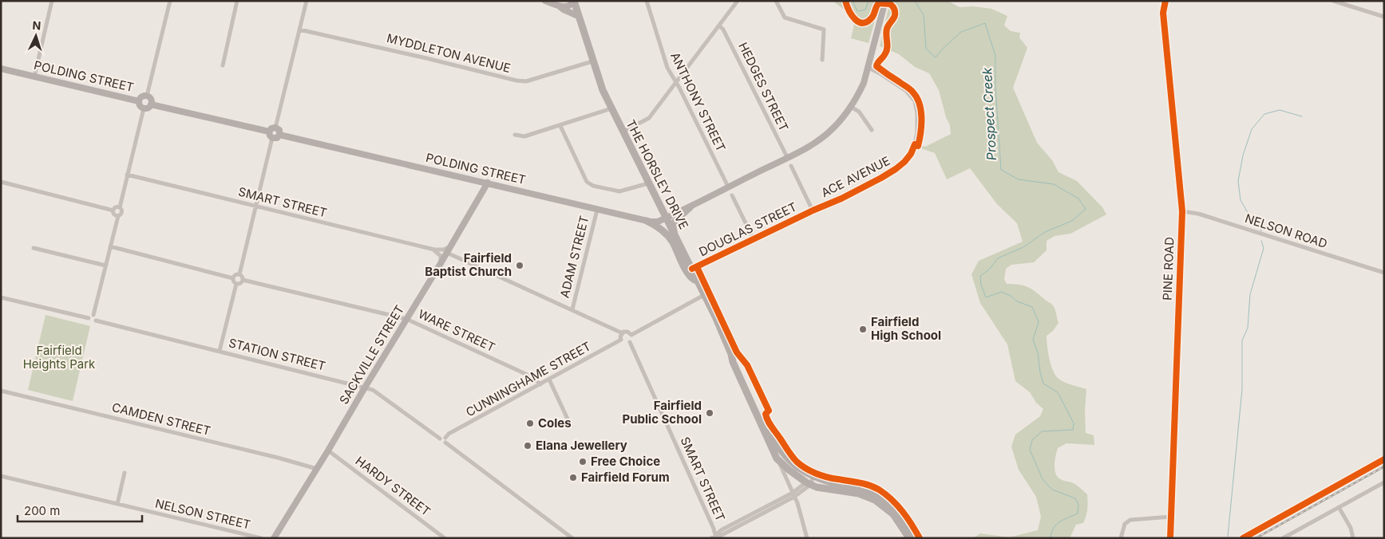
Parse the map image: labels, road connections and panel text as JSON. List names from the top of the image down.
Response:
{
  "streets": {
    "main road": [
      "POLDING STREET",
      "THE HORSLEY DRIVE",
      "PINE ROAD",
      "SACKVILLE STREET"
    ],
    "street": [
      "MYDDLETON AVENUE",
      "HEDGES STREET",
      "ANTHONY STREET",
      "ACE AVENUE",
      "SMART STREET",
      "DOUGLAS STREET",
      "NELSON ROAD",
      "ADAM STREET",
      "WARE STREET",
      "STATION STREET",
      "CUNNINGHAME STREET",
      "CAMDEN STREET",
      "HARDY STREET",
      "NELSON STREET"
    ]
  },
  "crossings": [
    ["MYDDLETON AVENUE", "THE HORSLEY DRIVE"],
    ["POLDING STREET", "HEDGES STREET"],
    ["POLDING STREET", "ANTHONY STREET"],
    ["POLDING STREET", "THE HORSLEY DRIVE"],
    ["POLDING STREET", "ACE AVENUE"],
    ["POLDING STREET", "ADAM STREET"],
    ["POLDING STREET", "SACKVILLE STREET"],
    ["THE HORSLEY DRIVE", "DOUGLAS STREET"],
    ["ACE AVENUE", "DOUGLAS STREET"],
    ["SMART STREET", "CUNNINGHAME STREET"],
    ["NELSON ROAD", "PINE ROAD"],
    ["WARE STREET", "SACKVILLE STREET"],
    ["WARE STREET", "CUNNINGHAME STREET"],
    ["STATION STREET", "SACKVILLE STREET"],
    ["STATION STREET", "CUNNINGHAME STREET"],
    ["SACKVILLE STREET", "CAMDEN STREET"],
    ["SACKVILLE STREET", "HARDY STREET"]
  ],
  "water": ["Prospect Creek"],
  "parks": ["Fairfield Heights Park"],
  "places": [
    "Fairfield Baptist Church",
    "Fairfield High School",
    "Fairfield Public School",
    "Coles",
    "Elana Jewellery",
    "Free Choice",
    "Fairfield Forum"
  ],
  "scale_bar": "200 m",
  "north": "top"
}
